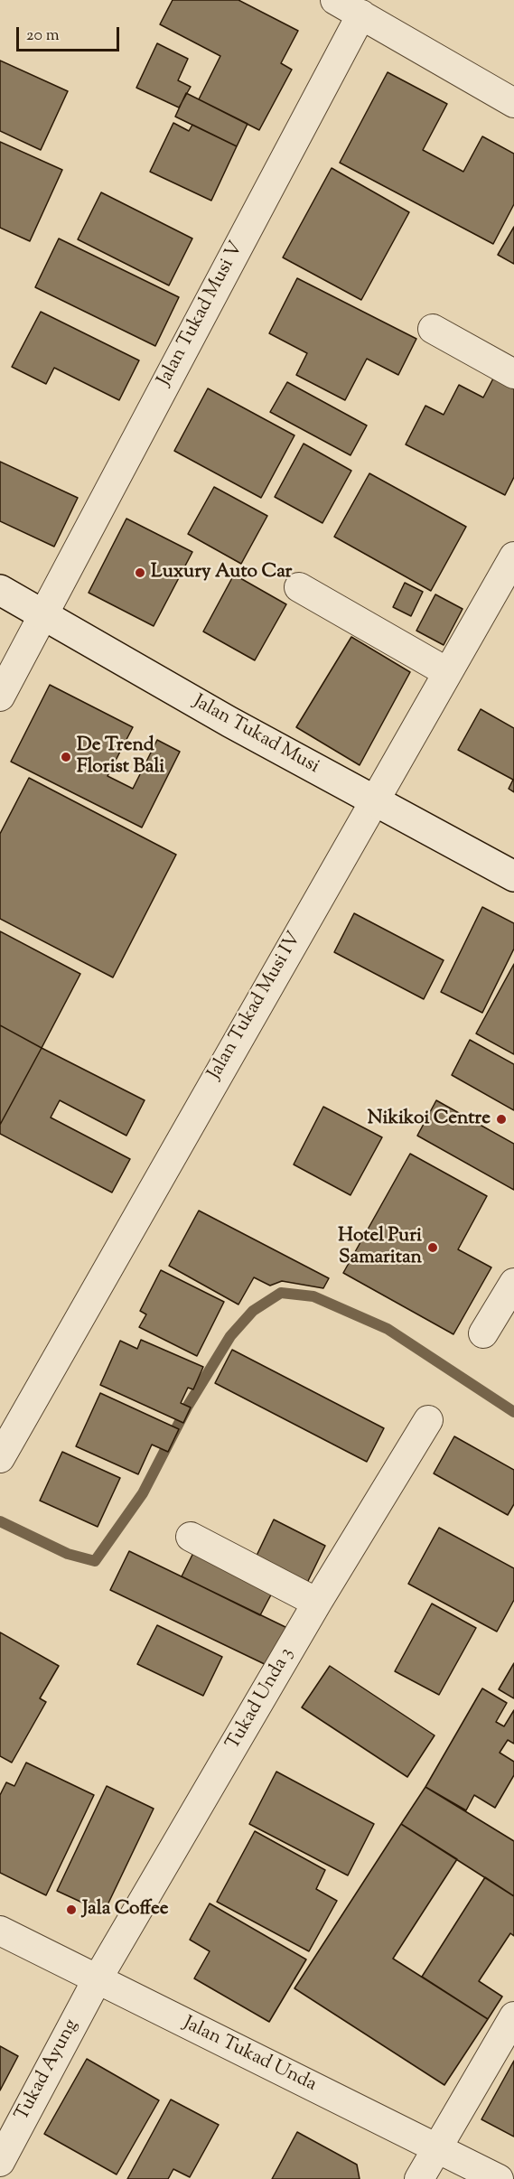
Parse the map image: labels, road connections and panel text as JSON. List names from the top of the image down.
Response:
{
  "streets": {
    "street": [
      "Jalan Tukad Musi V",
      "Jalan Tukad Musi",
      "Jalan Tukad Musi IV",
      "Tukad Unda 3",
      "Jalan Tukad Unda",
      "Tukad Ayung"
    ]
  },
  "crossings": [
    ["Jalan Tukad Musi V", "Jalan Tukad Musi"],
    ["Jalan Tukad Musi", "Jalan Tukad Musi IV"],
    ["Tukad Unda 3", "Jalan Tukad Unda"],
    ["Tukad Unda 3", "Tukad Ayung"],
    ["Jalan Tukad Unda", "Tukad Ayung"]
  ],
  "places": [
    "Luxury Auto Car",
    "De Trend Florist Bali",
    "Nikikoi Centre",
    "Hotel Puri Samaritan",
    "Jala Coffee"
  ],
  "scale_bar": "20 m"
}
